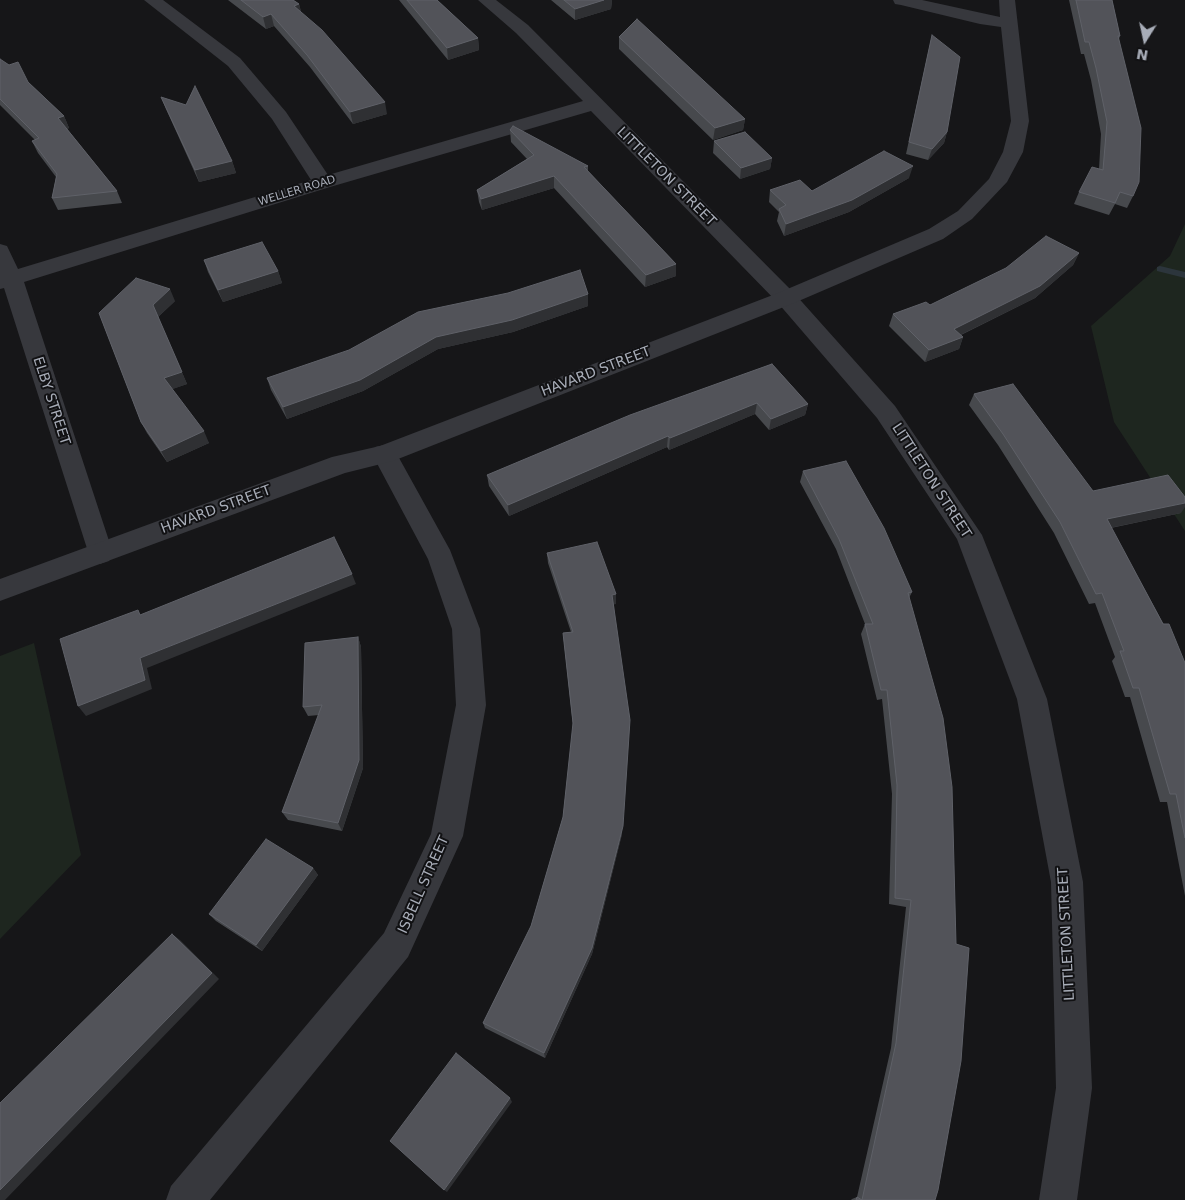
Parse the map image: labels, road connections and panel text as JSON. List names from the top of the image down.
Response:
{
  "streets": {
    "street": [
      "LITTLETON STREET",
      "WELLER ROAD",
      "HAVARD STREET",
      "ELBY STREET",
      "ISBELL STREET"
    ]
  },
  "crossings": [
    ["LITTLETON STREET", "WELLER ROAD"],
    ["LITTLETON STREET", "HAVARD STREET"],
    ["WELLER ROAD", "ELBY STREET"],
    ["HAVARD STREET", "ELBY STREET"],
    ["HAVARD STREET", "ISBELL STREET"]
  ],
  "north": "bottom"
}
